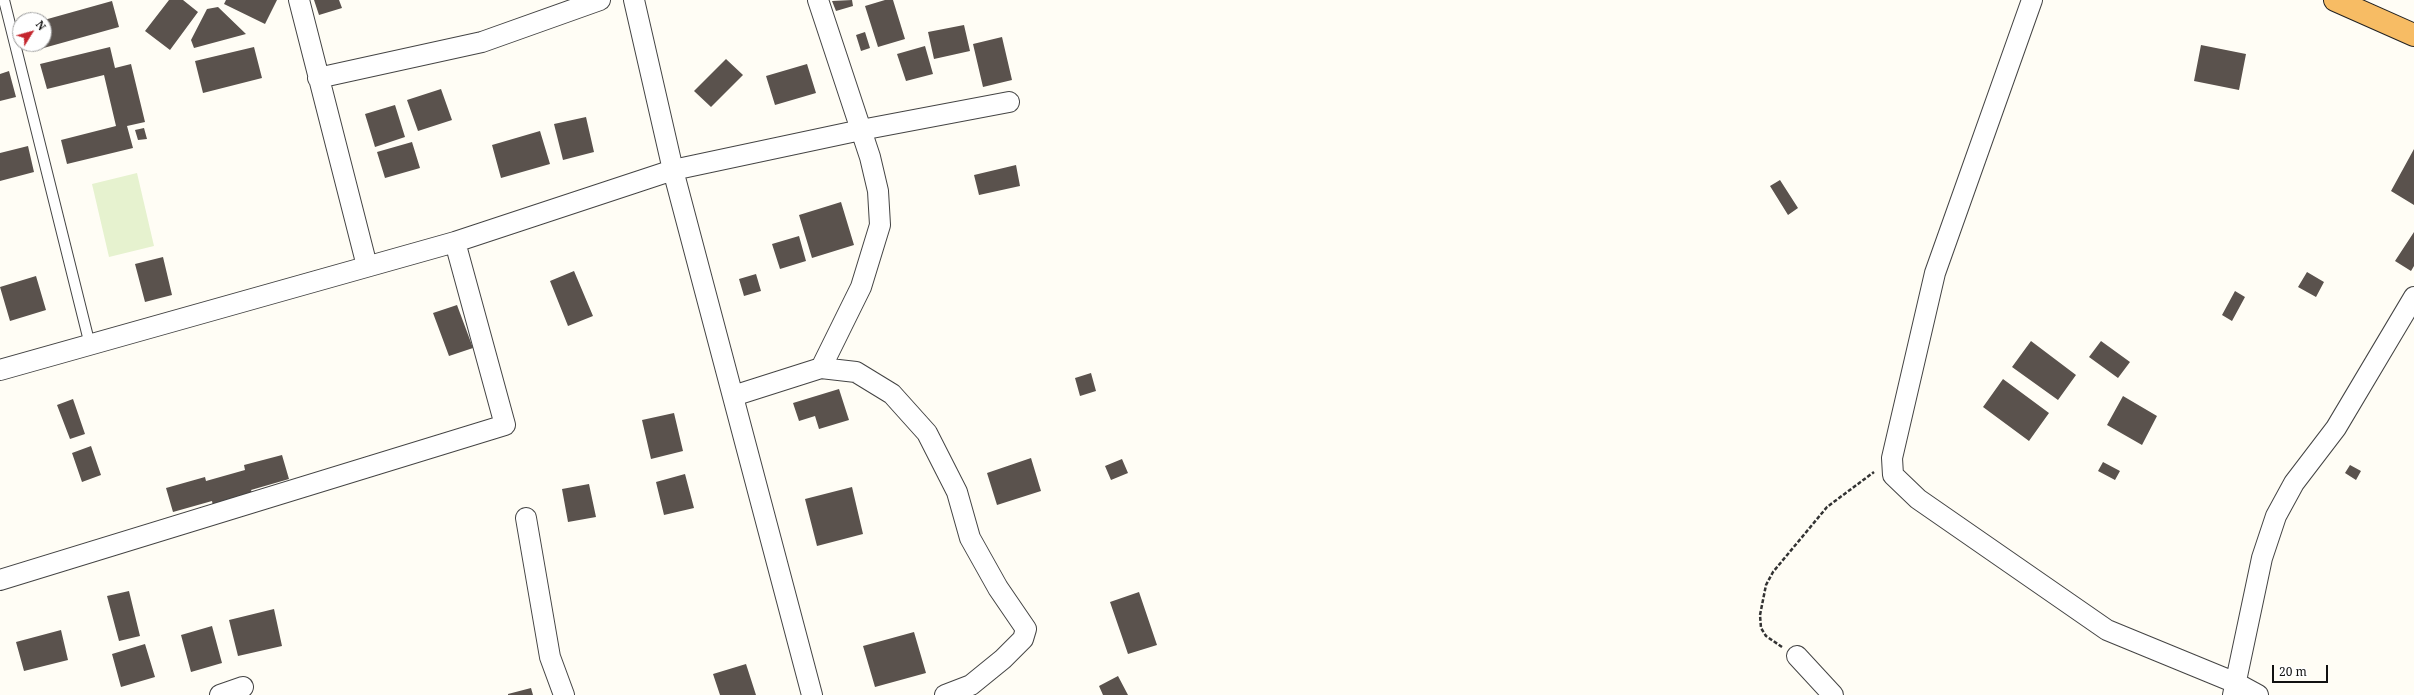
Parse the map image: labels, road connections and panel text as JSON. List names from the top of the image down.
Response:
{
  "scale_bar": "20 m",
  "north": "top right"
}
